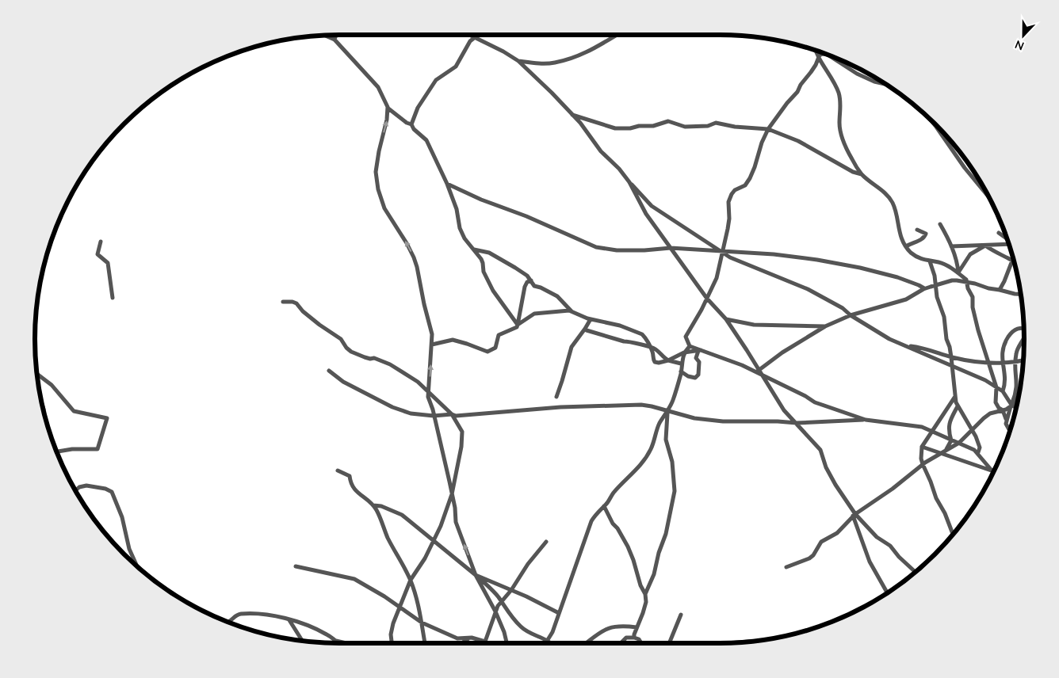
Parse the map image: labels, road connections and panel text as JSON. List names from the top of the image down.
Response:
{
  "north": "bottom"
}
